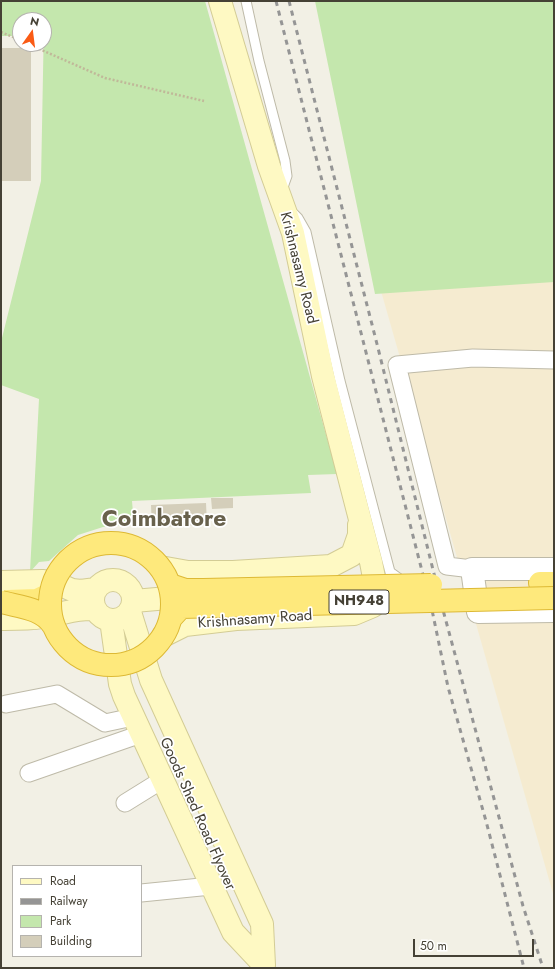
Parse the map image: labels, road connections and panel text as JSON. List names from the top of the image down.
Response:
{
  "streets": {
    "highway": ["NH948"],
    "main road": ["Krishnasamy Road", "Goods Shed Road Flyover"]
  },
  "crossings": [
    ["Krishnasamy Road", "NH948"],
    ["Krishnasamy Road", "Goods Shed Road Flyover"],
    ["NH948", "Goods Shed Road Flyover"]
  ],
  "districts": ["Coimbatore"],
  "legend": [
    "Road",
    "Railway",
    "Park",
    "Building"
  ],
  "scale_bar": "50 m",
  "north": "top"
}
